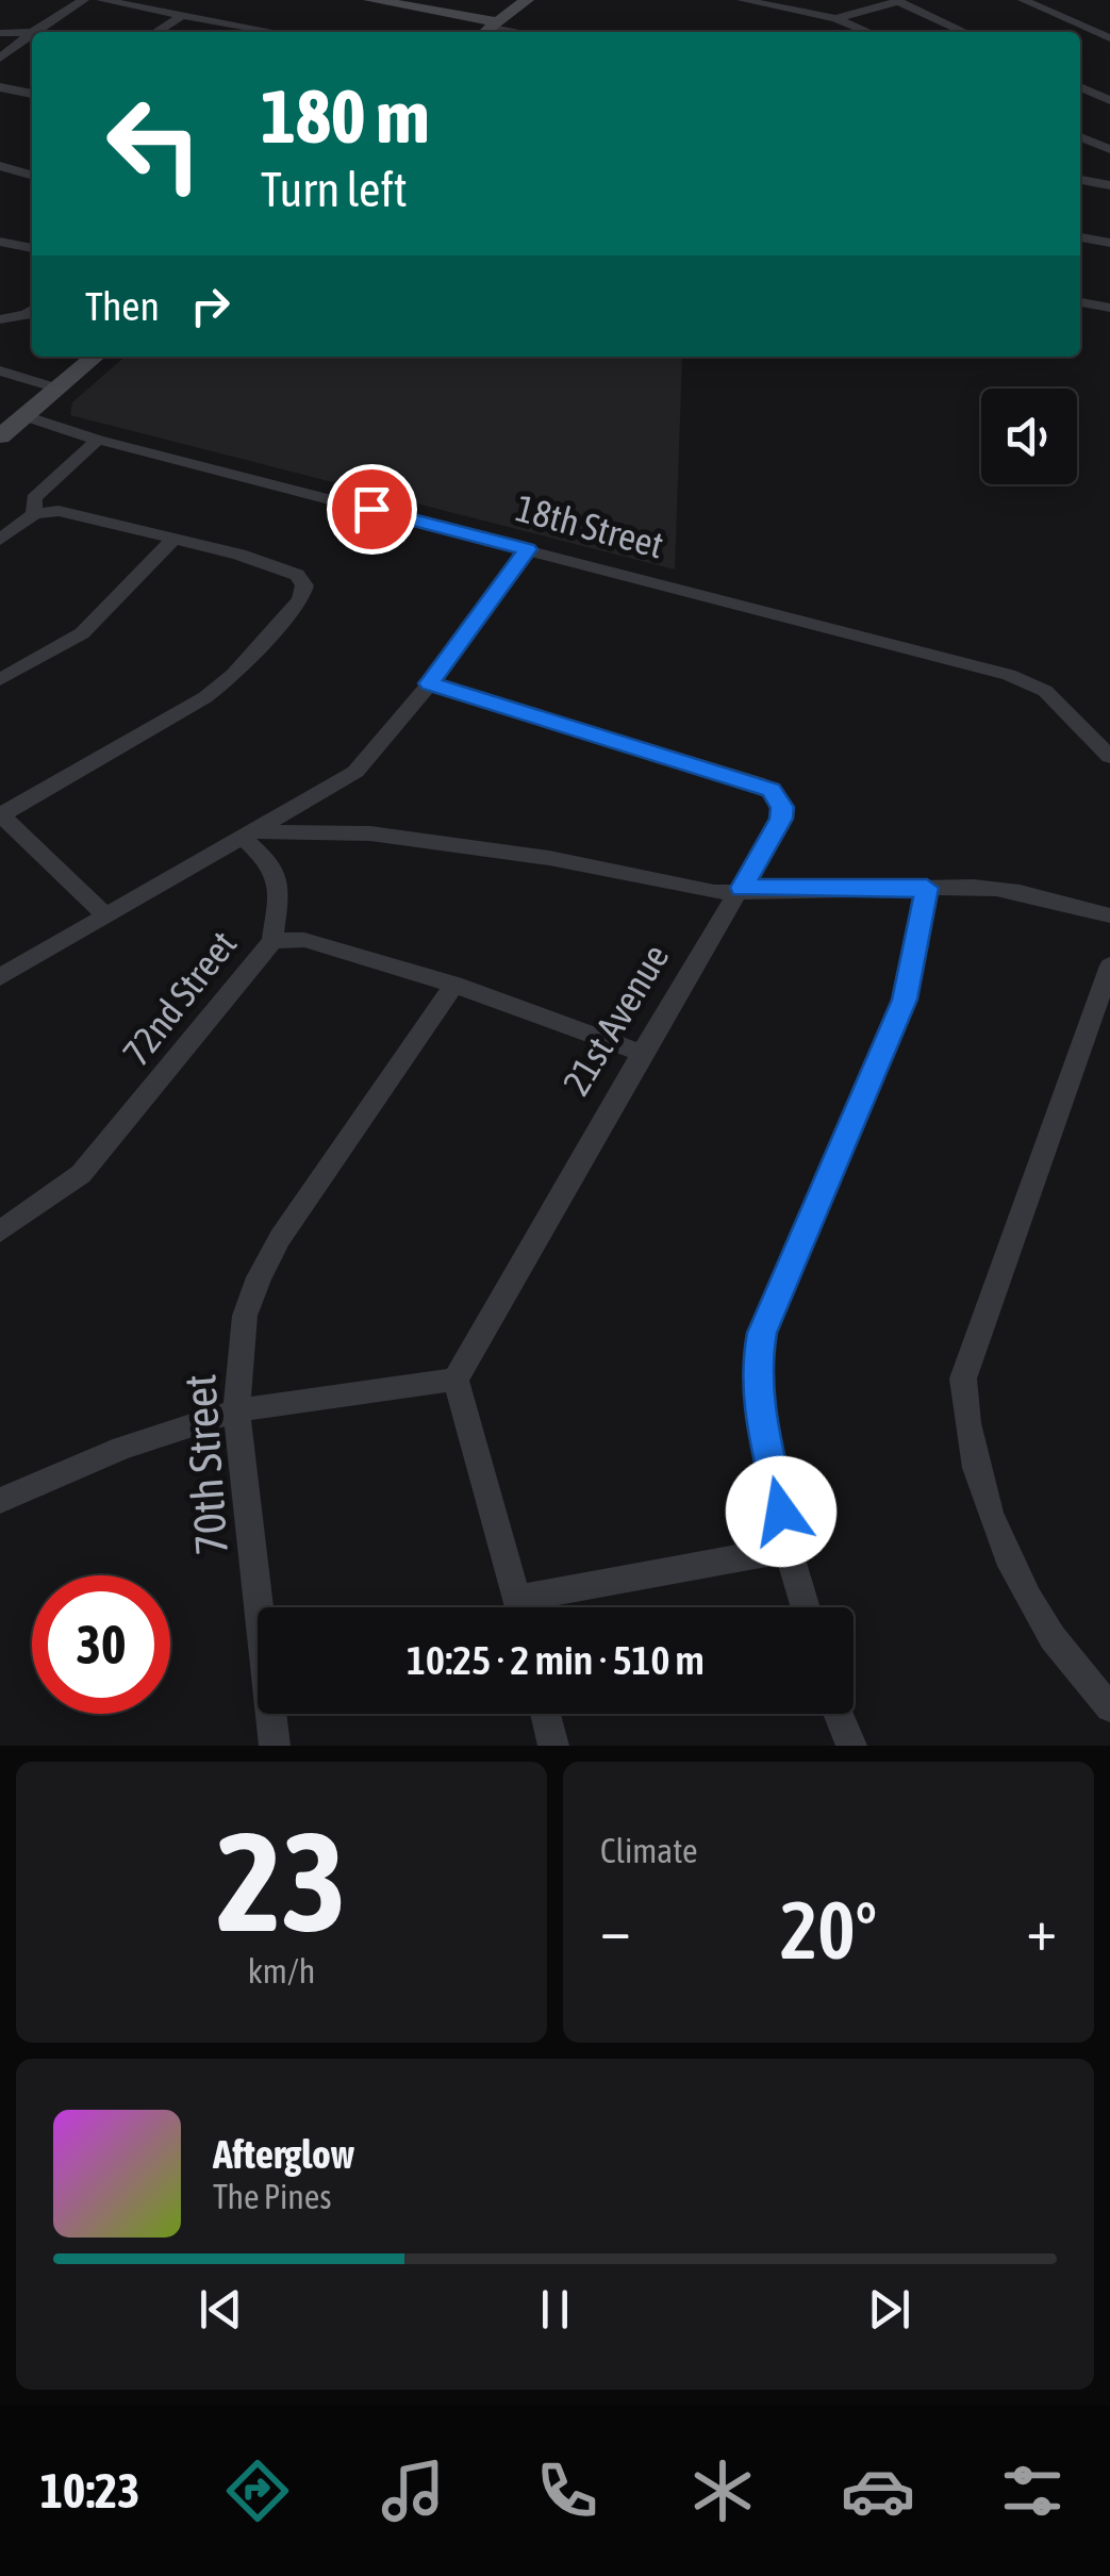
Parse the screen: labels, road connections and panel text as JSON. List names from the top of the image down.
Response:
{
  "streets": {
    "street": [
      "18th Street",
      "72nd Street",
      "21st Avenue",
      "70th Street"
    ]
  },
  "crossings": [
    ["72nd Street", "21st Avenue"],
    ["72nd Street", "70th Street"]
  ],
  "page": {
    "turn": ["180 m", "Turn left"],
    "then": "Then",
    "limit": "30",
    "trip": "10:25 · 2 min · 510 m",
    "tile": [
      ["23", "km/h"],
      "Climate"
    ],
    "heat": ["−", "20°", "+"],
    "song": ["Afterglow", "The Pines"],
    "tabs": "10:23"
  }
}
